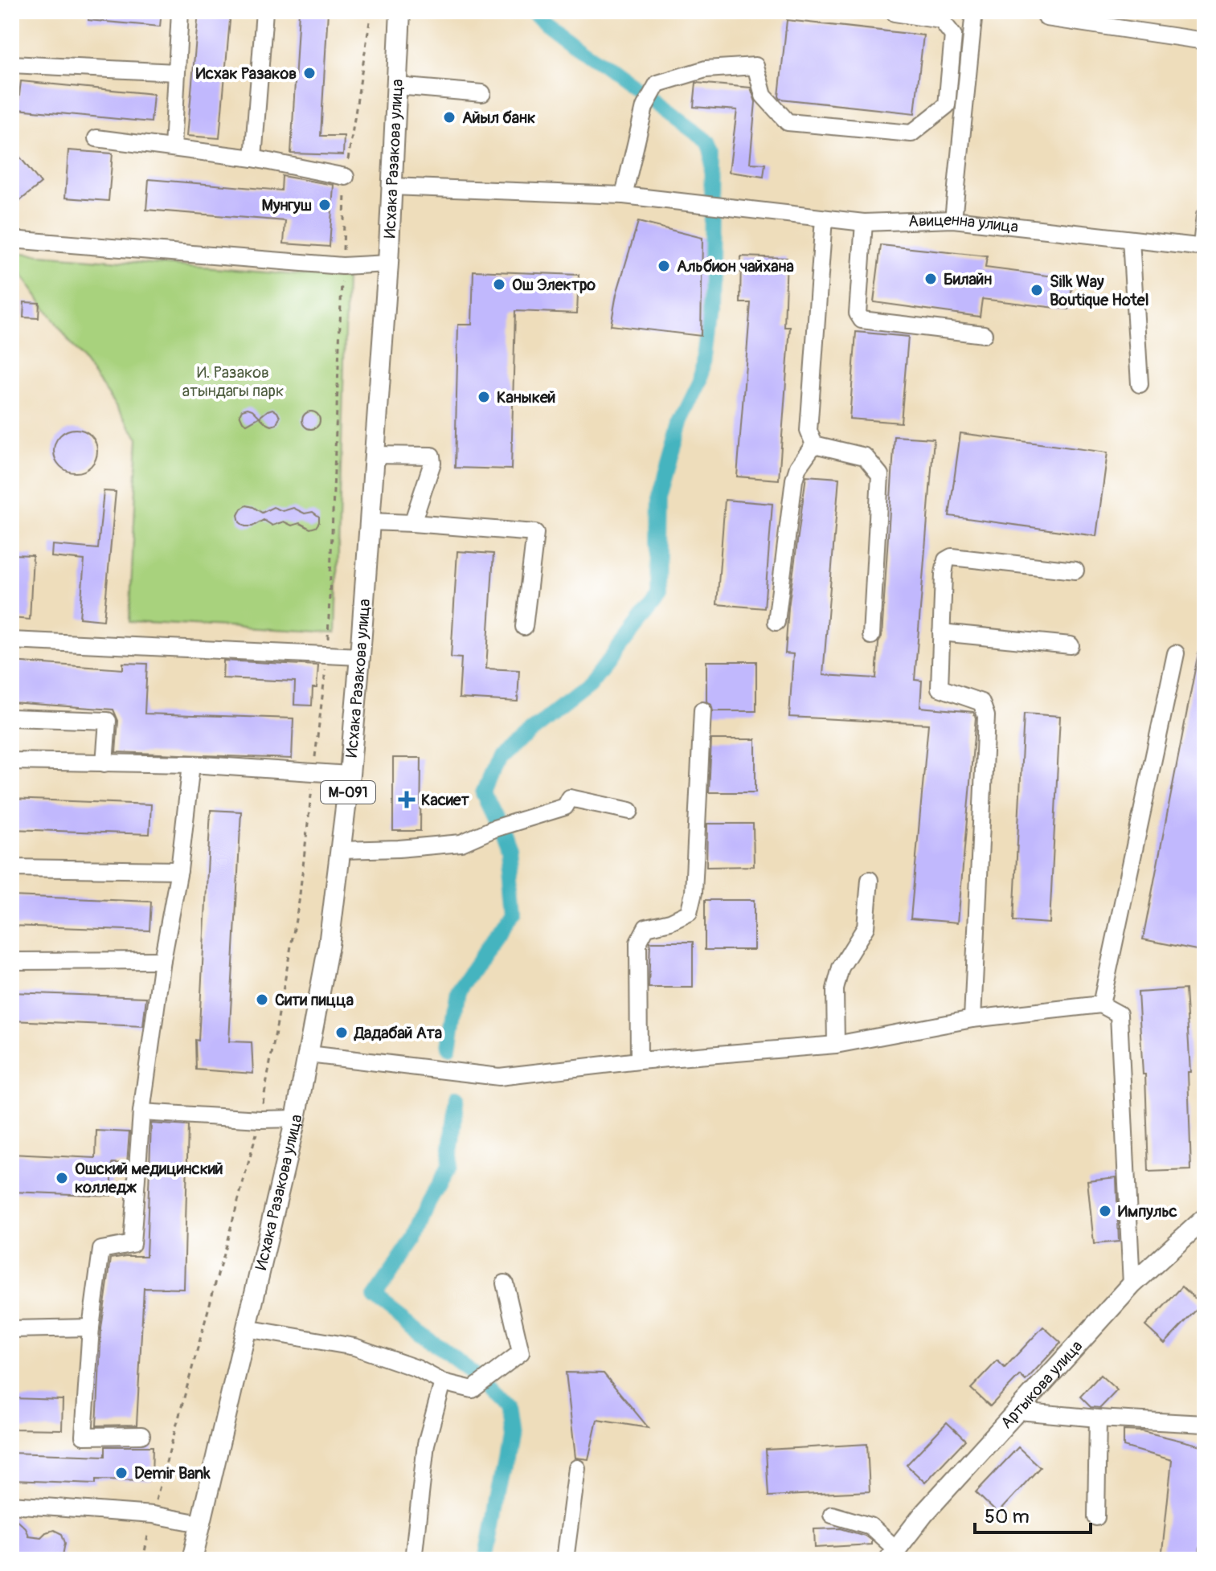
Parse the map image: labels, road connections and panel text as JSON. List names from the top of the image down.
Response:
{
  "streets": {
    "main road": ["Исхака Разакова улица", "М-091", "Артыкова улица"],
    "street": ["Авиценна улица"]
  },
  "parks": ["И. Разаков атындагы парк"],
  "places": {
    "other": [
      "Исхак Разаков",
      "Айыл банк",
      "Мунгуш",
      "Альбион чайхана",
      "Билайн",
      "Ош Электро",
      "Silk Way Boutique Hotel",
      "Каныкей",
      "Сити пицца",
      "Дадабай Ата",
      "Ошский медицинский колледж",
      "Импульс",
      "Demir Bank"
    ],
    "health": ["Касиет"]
  },
  "scale_bar": "50 m"
}
